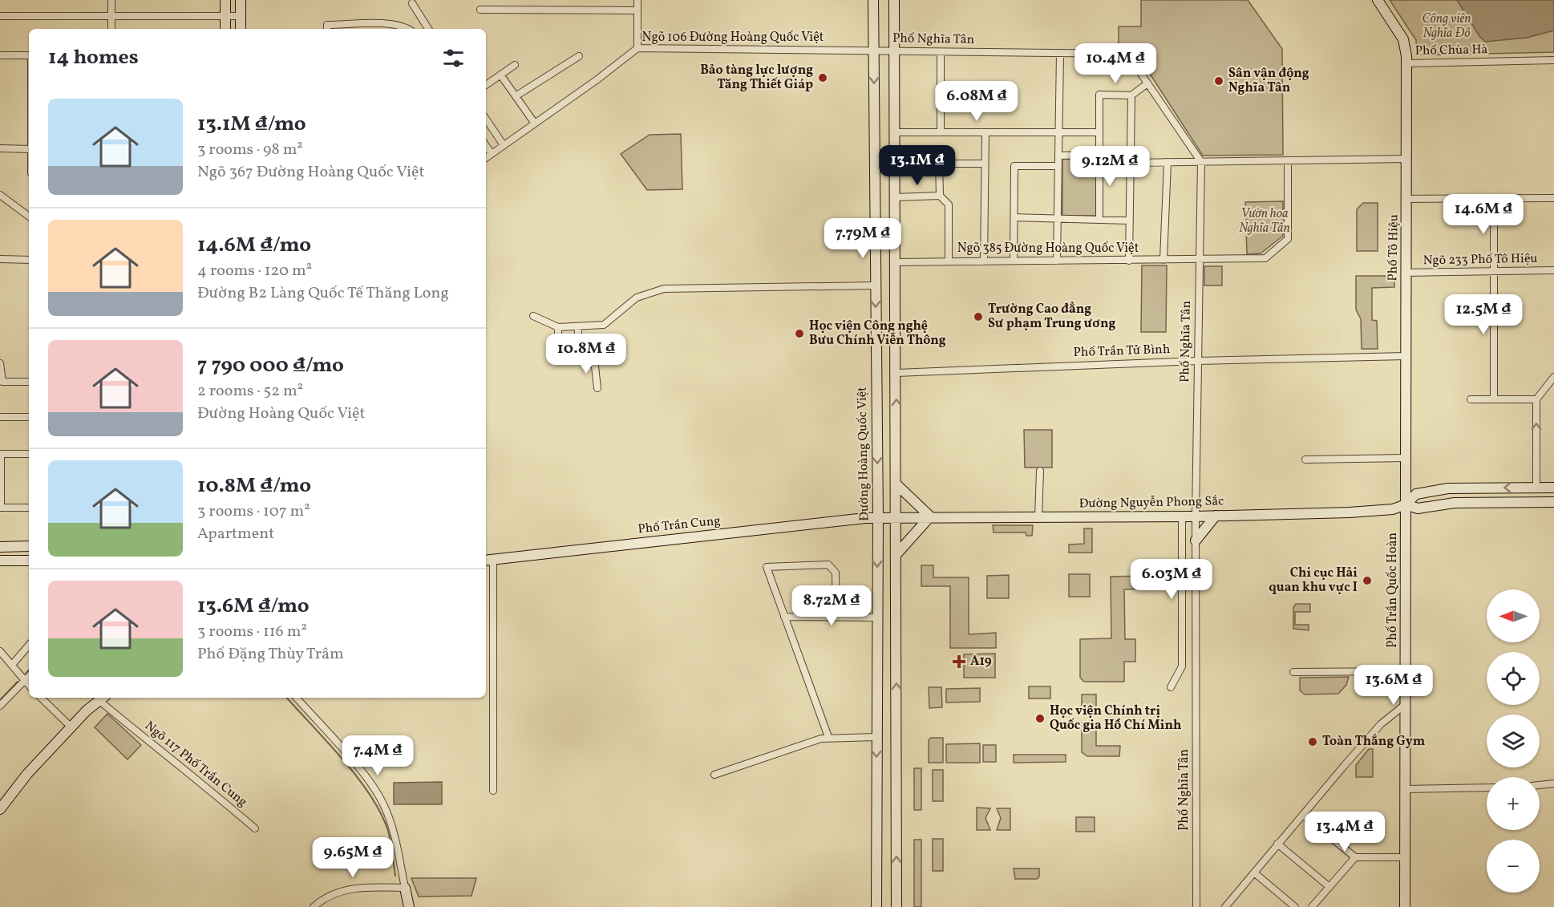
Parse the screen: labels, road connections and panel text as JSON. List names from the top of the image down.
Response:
{
  "streets": {
    "main road": [
      "Phố Tô Hiệu",
      "Đường Hoàng Quốc Việt",
      "Đường Nguyễn Phong Sắc",
      "Phố Trần Cung",
      "Phố Trần Quốc Hoàn"
    ],
    "street": [
      "Ngõ 106 Đường Hoàng Quốc Việt",
      "Phố Nghĩa Tân",
      "Phố Chùa Hà",
      "Ngõ 385 Đường Hoàng Quốc Việt",
      "Ngõ 233 Phố Tô Hiệu",
      "Phố Trần Tử Bình",
      "Ngõ 117 Phố Trần Cung"
    ]
  },
  "crossings": [
    ["Ngõ 106 Đường Hoàng Quốc Việt", "Phố Nghĩa Tân"],
    ["Ngõ 106 Đường Hoàng Quốc Việt", "Đường Hoàng Quốc Việt"],
    ["Phố Nghĩa Tân", "Ngõ 385 Đường Hoàng Quốc Việt"],
    ["Phố Nghĩa Tân", "Phố Trần Tử Bình"],
    ["Phố Nghĩa Tân", "Đường Hoàng Quốc Việt"],
    ["Phố Nghĩa Tân", "Đường Nguyễn Phong Sắc"],
    ["Phố Chùa Hà", "Phố Tô Hiệu"],
    ["Phố Tô Hiệu", "Ngõ 233 Phố Tô Hiệu"],
    ["Phố Tô Hiệu", "Phố Trần Tử Bình"],
    ["Phố Tô Hiệu", "Đường Nguyễn Phong Sắc"],
    ["Phố Tô Hiệu", "Phố Trần Quốc Hoàn"],
    ["Đường Hoàng Quốc Việt", "Phố Trần Cung"],
    ["Đường Nguyễn Phong Sắc", "Phố Trần Cung"],
    ["Đường Nguyễn Phong Sắc", "Phố Trần Quốc Hoàn"]
  ],
  "parks": ["Công viên Nghĩa Đô", "Vườn hoa Nghĩa Tân"],
  "places": {
    "other": [
      "Bảo tàng lực lượng Tăng Thiết Giáp",
      "Sân vận động Nghĩa Tân",
      "Trường Cao đẳng Sư phạm Trung ương",
      "Học viện Công nghệ Bưu Chính Viễn Thông",
      "Chi cục Hải quan khu vực I",
      "Học viện Chính trị Quốc gia Hồ Chí Minh",
      "Toàn Thắng Gym"
    ],
    "health": ["A19"]
  },
  "north": "left",
  "page": {
    "heading": "14 homes",
    "price": [
      "10.4M ₫",
      "6.08M ₫",
      "13.1M ₫",
      "9.12M ₫",
      "14.6M ₫",
      "7.79M ₫",
      "12.5M ₫",
      "10.8M ₫",
      "6.03M ₫",
      "8.72M ₫",
      "13.6M ₫",
      "7.4M ₫",
      "13.4M ₫",
      "9.65M ₫"
    ],
    "list": [
      {
        "name": "13.1M ₫/mo",
        "note": "3 rooms · 98 m² · Ngõ 367 Đường Hoàng Quốc Việt"
      },
      {
        "name": "14.6M ₫/mo",
        "note": "4 rooms · 120 m² · Đường B2 Làng Quốc Tế Thăng Long"
      },
      {
        "name": "7 790 000 ₫/mo",
        "note": "2 rooms · 52 m² · Đường Hoàng Quốc Việt"
      },
      {
        "name": "10.8M ₫/mo",
        "note": "3 rooms · 107 m² · Apartment"
      },
      {
        "name": "13.6M ₫/mo",
        "note": "3 rooms · 116 m² · Phố Đặng Thùy Trâm"
      }
    ],
    "map_buttons": ["+", "−"]
  }
}
